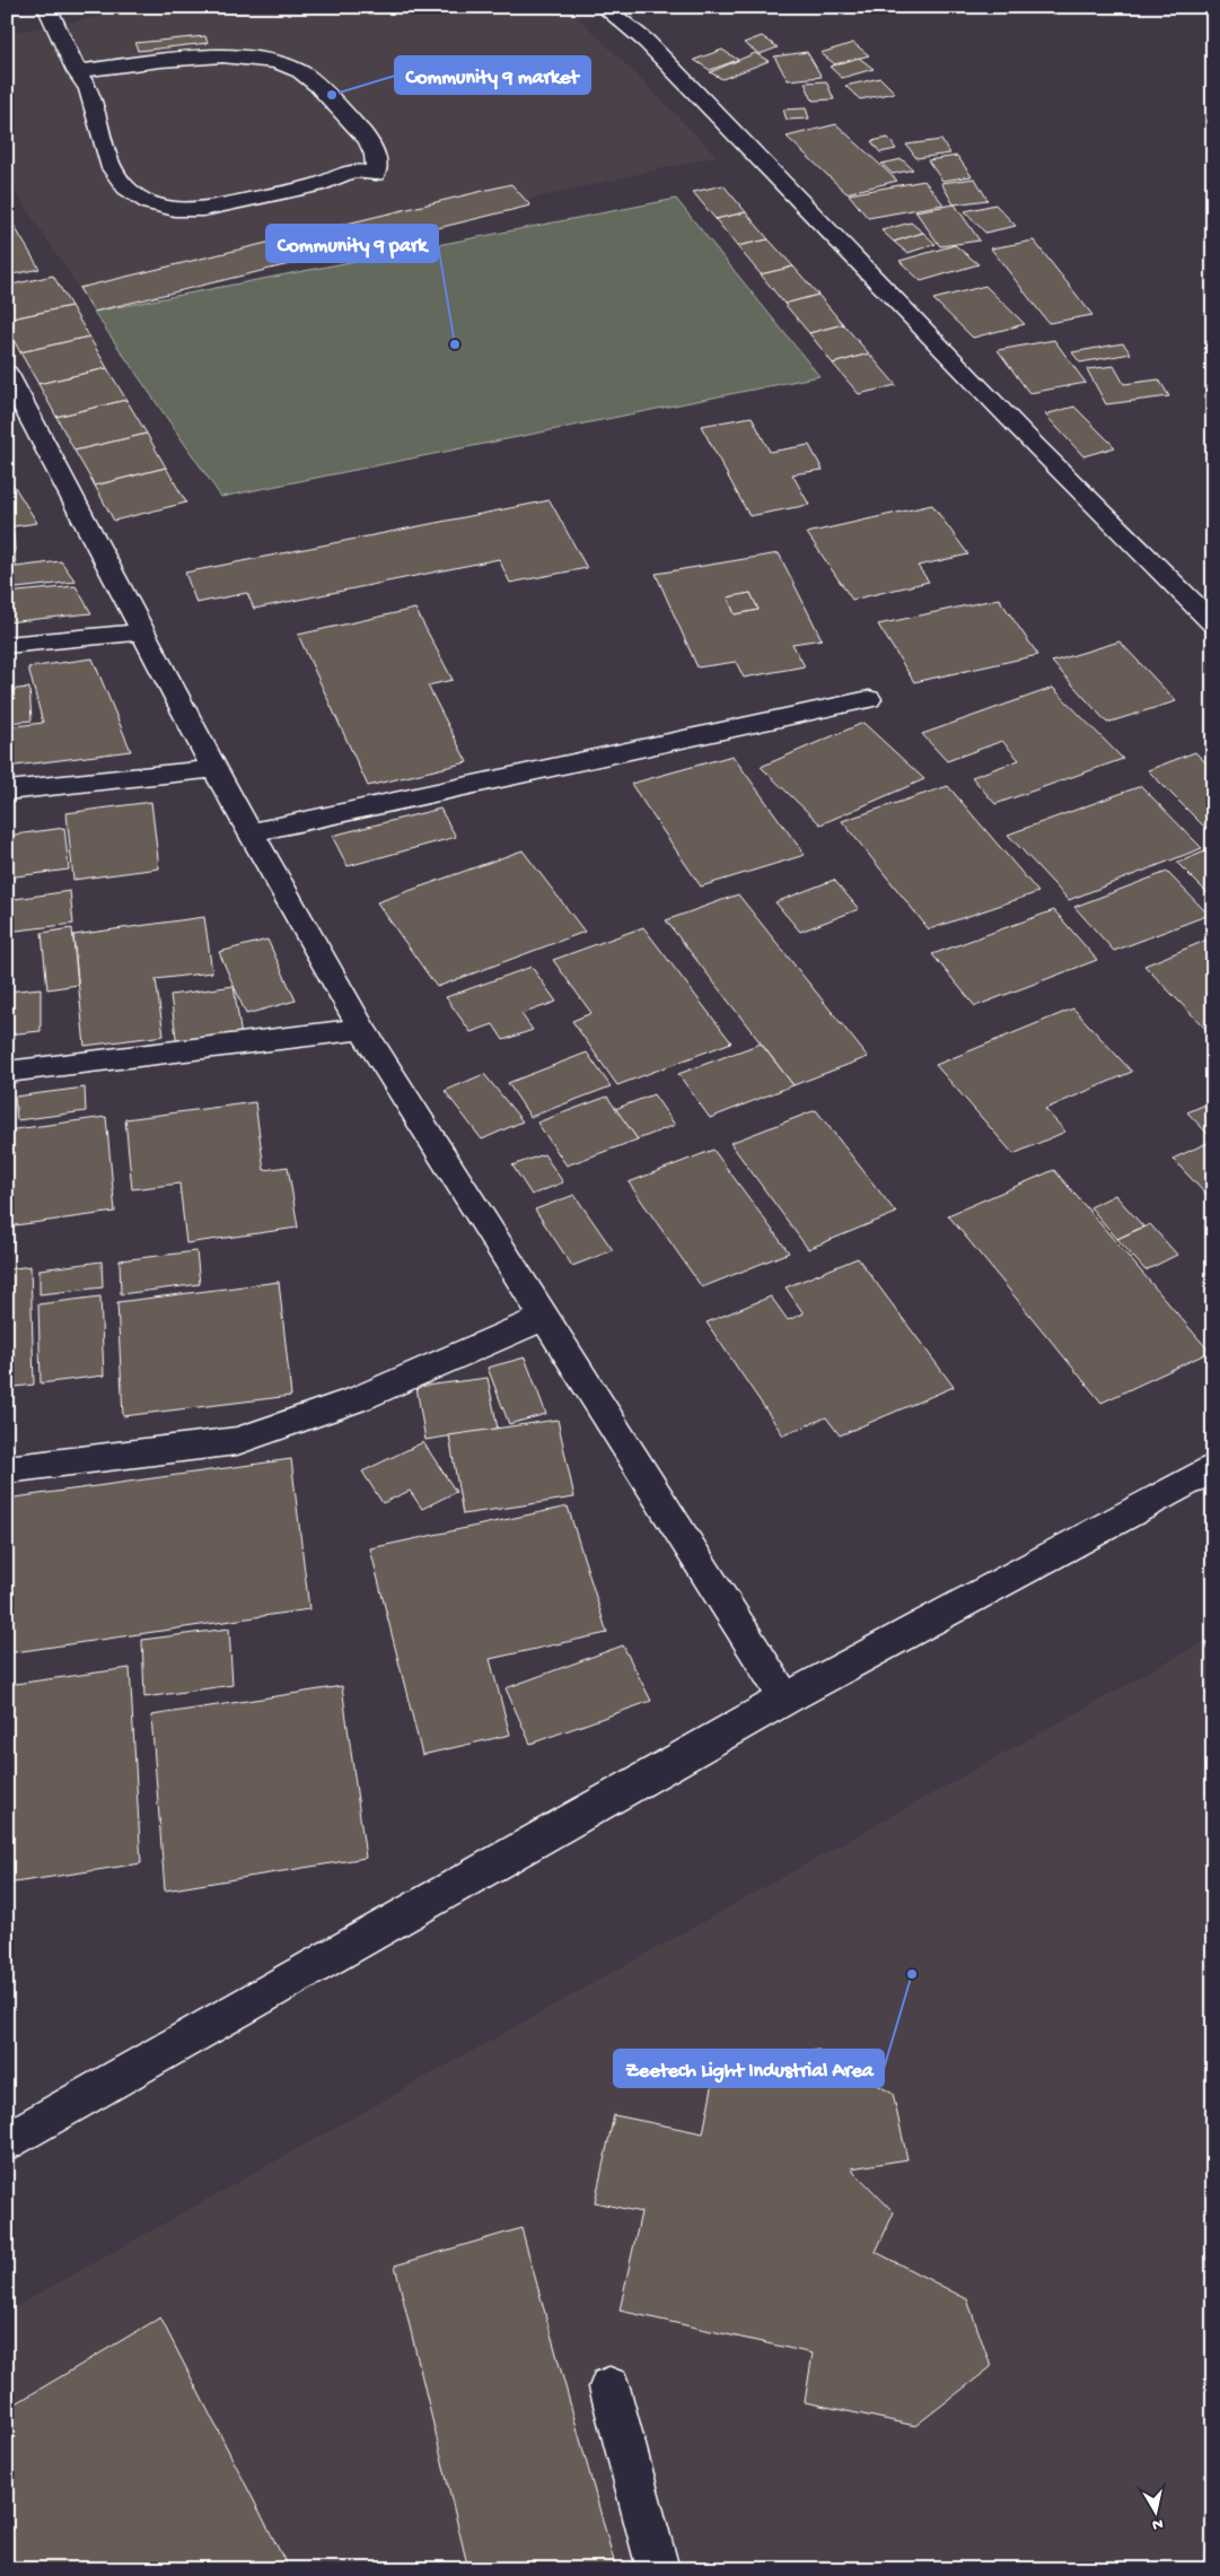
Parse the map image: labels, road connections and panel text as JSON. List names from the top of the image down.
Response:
{
  "places": ["Community 9 market", "Community 9 park", "Zeetech Light Industrial Area"],
  "north": "bottom"
}
